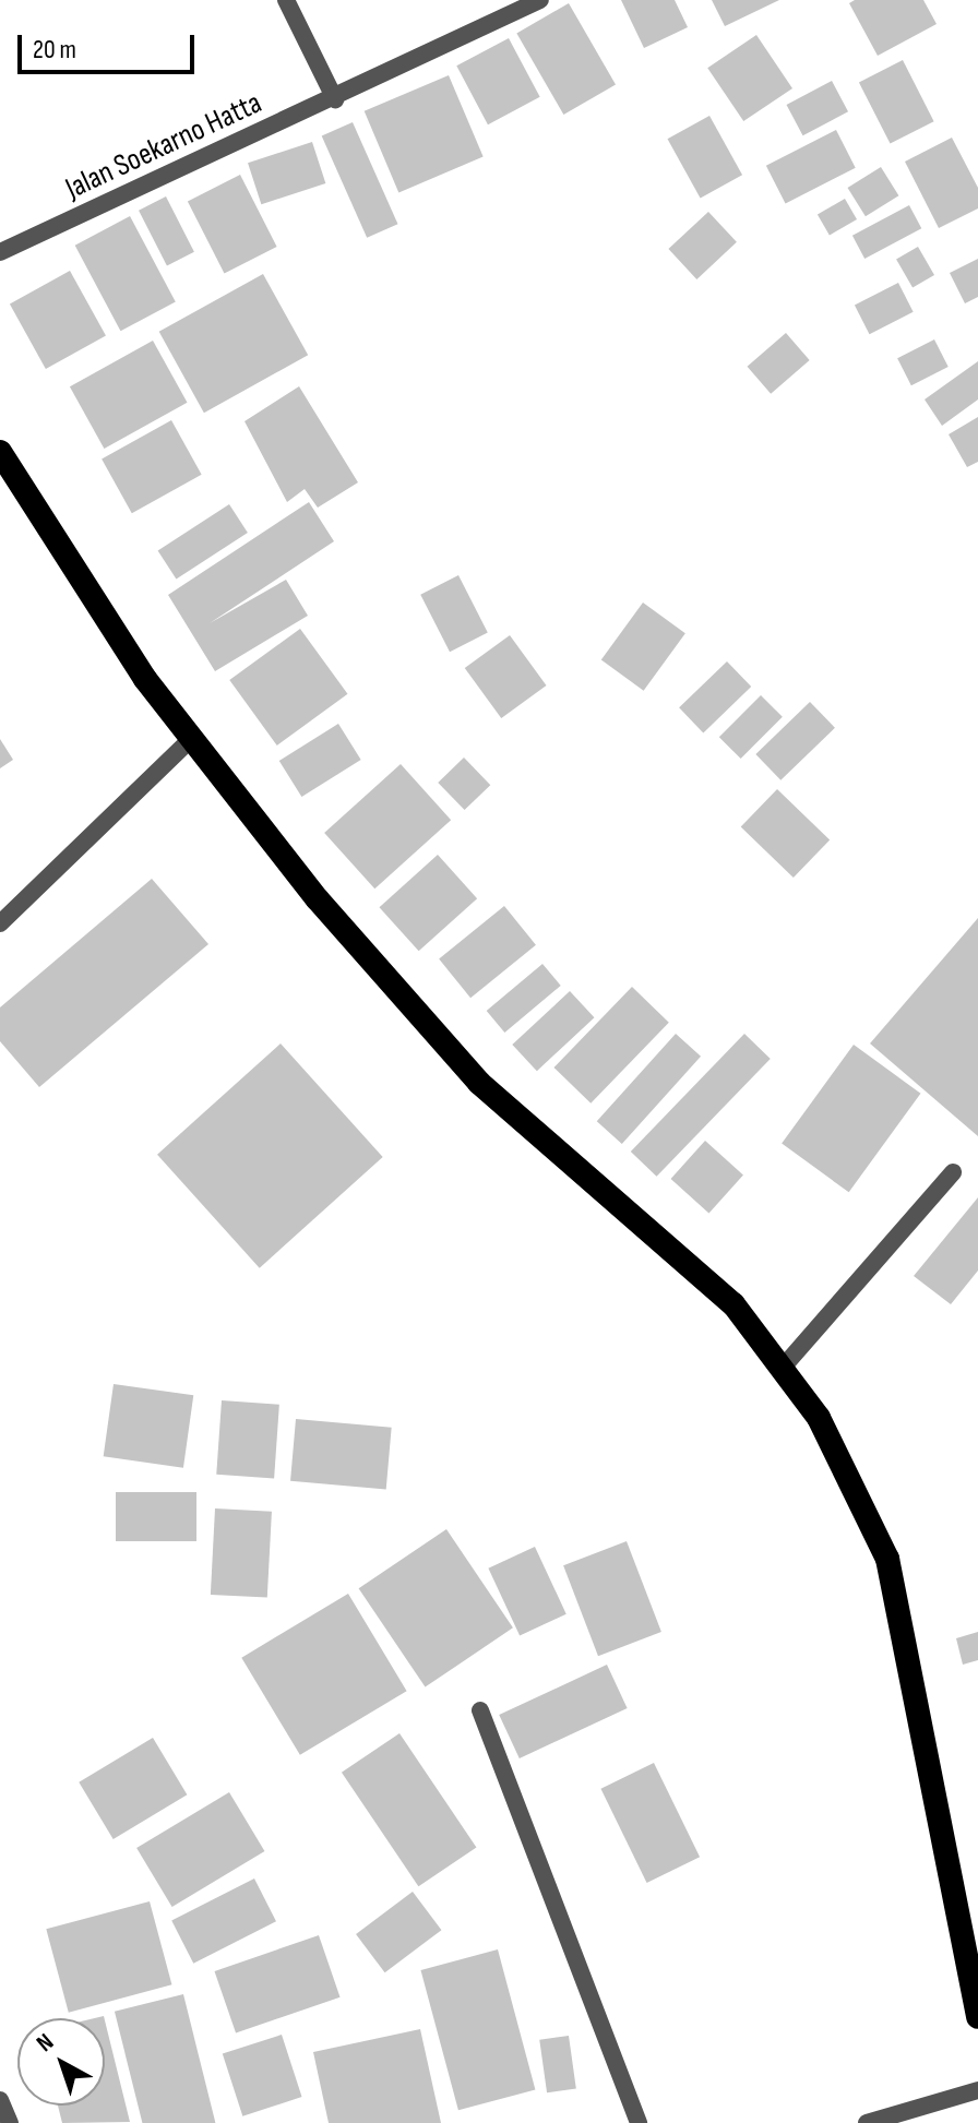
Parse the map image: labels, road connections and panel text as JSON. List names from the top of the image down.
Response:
{
  "streets": {
    "street": ["Jalan Soekarno Hatta"]
  },
  "scale_bar": "20 m",
  "north": "top left"
}
